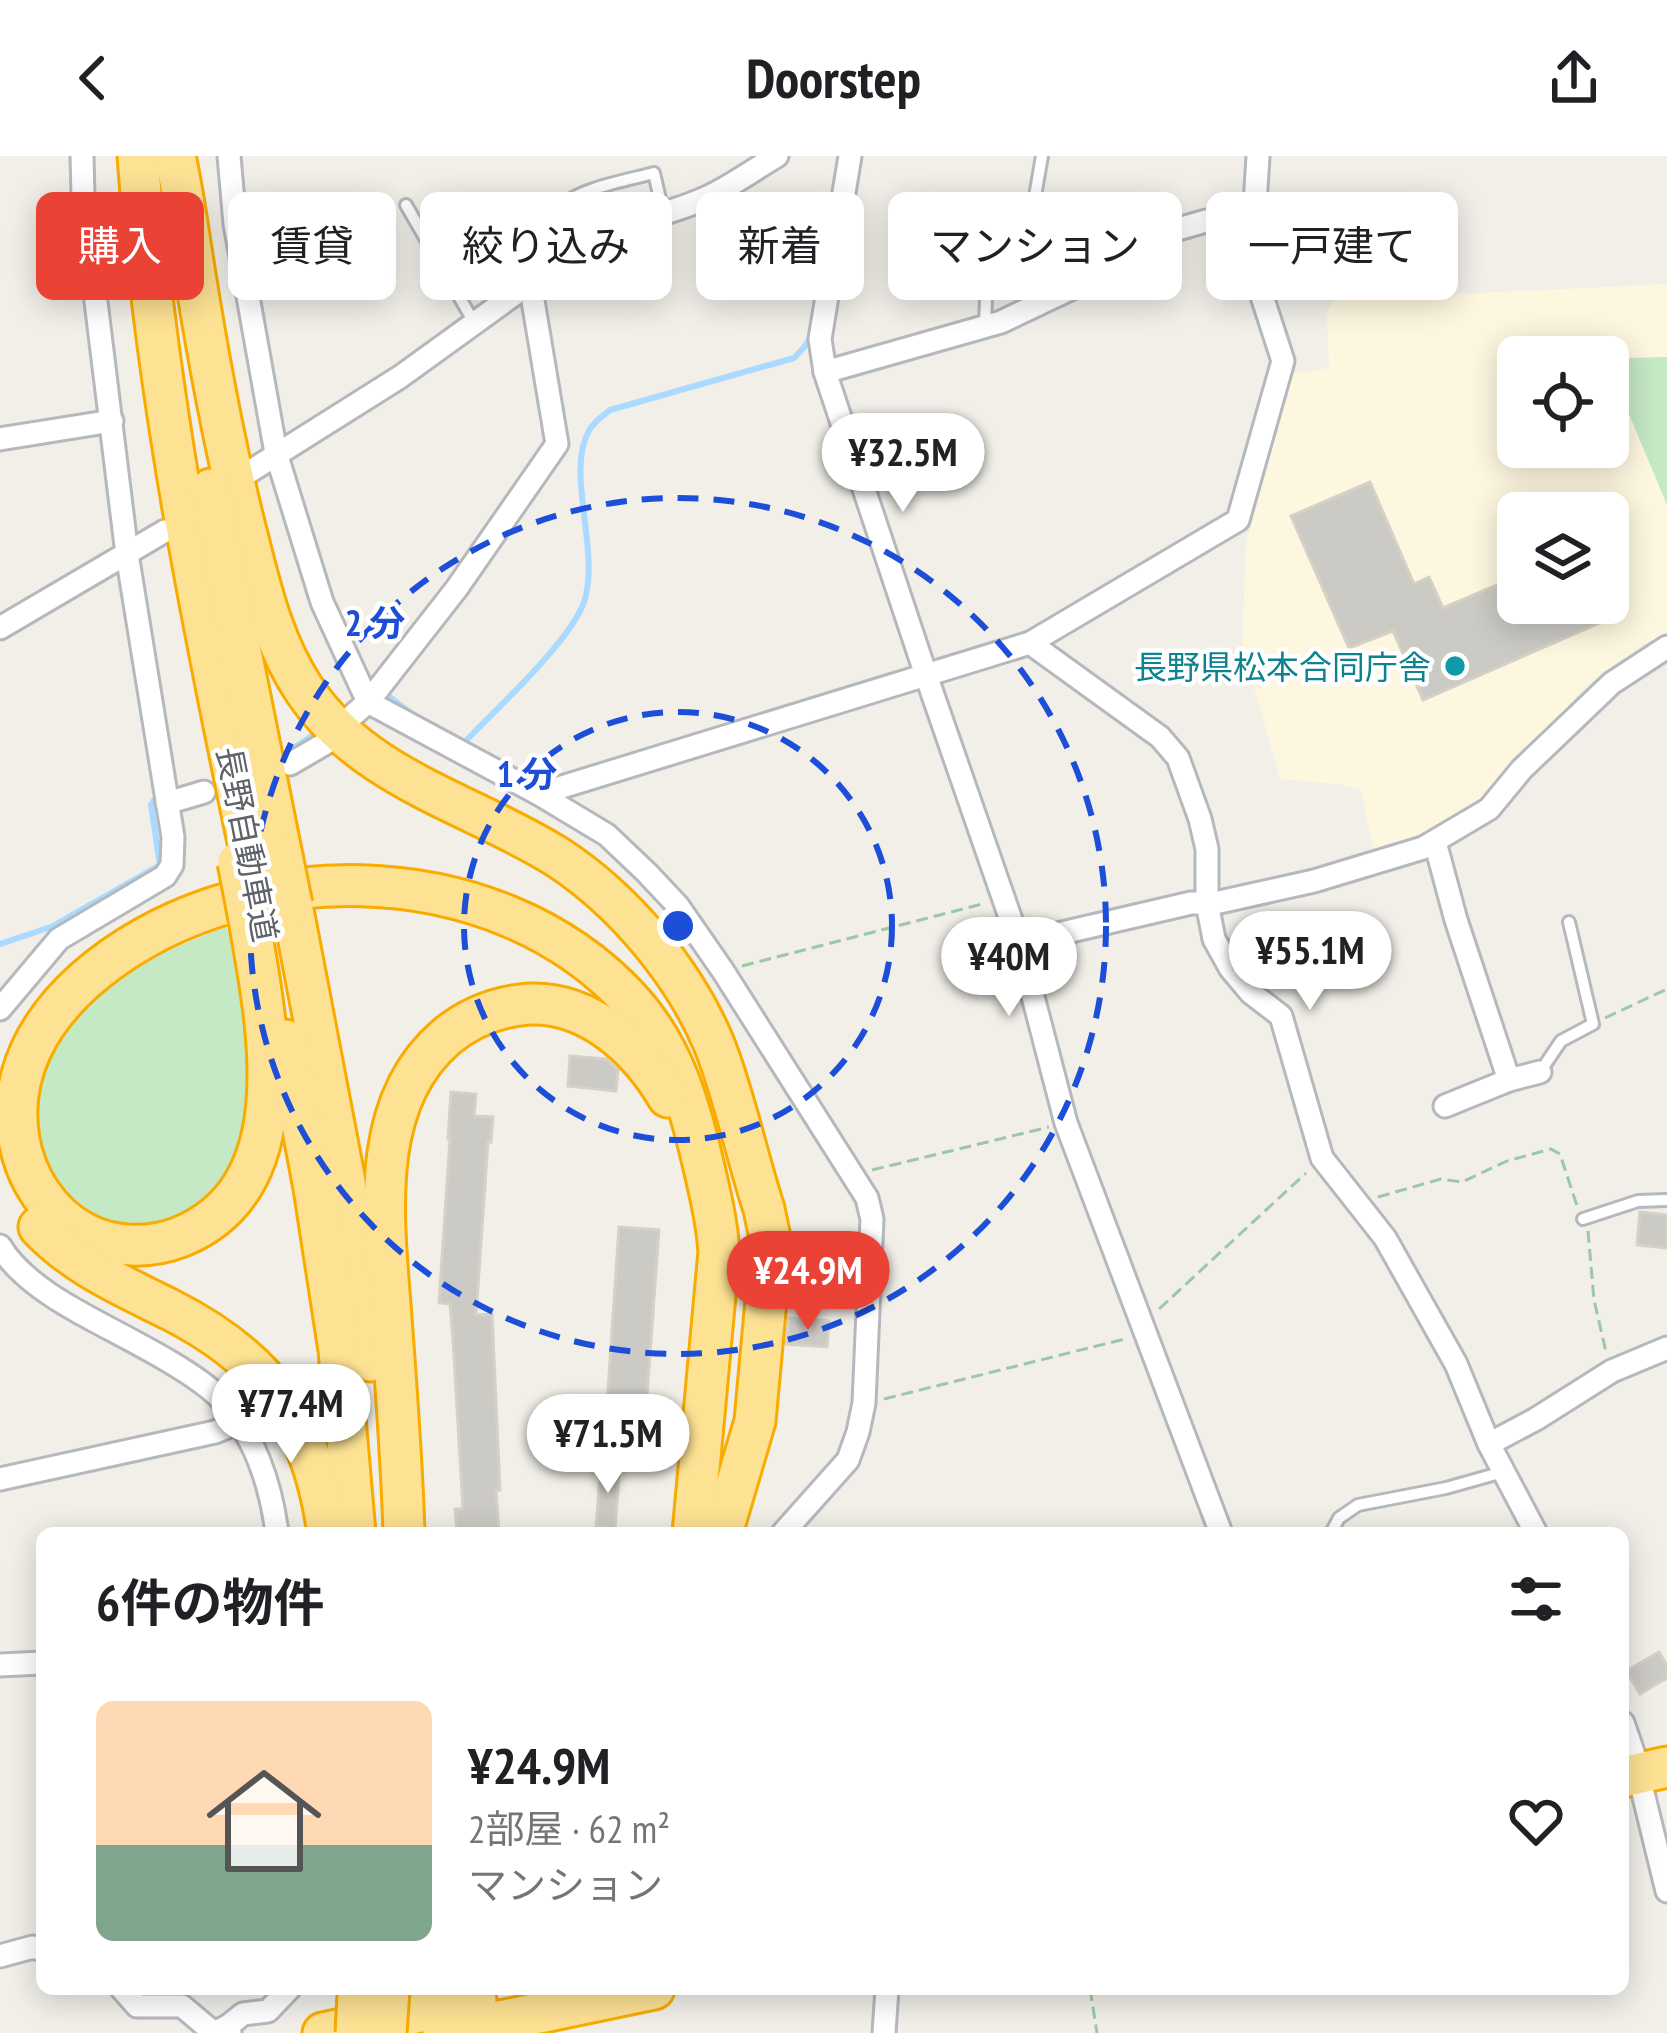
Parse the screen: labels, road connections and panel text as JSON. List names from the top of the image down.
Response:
{
  "streets": {
    "highway": ["長野自動車道"]
  },
  "places": ["長野県松本合同庁舎"],
  "page": {
    "header": "Doorstep",
    "chip": [
      "購入",
      "賃貸",
      "絞り込み",
      "新着",
      "マンション",
      "一戸建て"
    ],
    "price": [
      "¥32.5M",
      "¥55.1M",
      "¥40M",
      "¥24.9M",
      "¥77.4M",
      "¥71.5M"
    ],
    "heading": "6件の物件",
    "list": [
      {
        "name": "¥24.9M",
        "note": "2部屋 · 62 m² · マンション"
      }
    ]
  },
  "rings": ["2 分", "1 分"]
}
